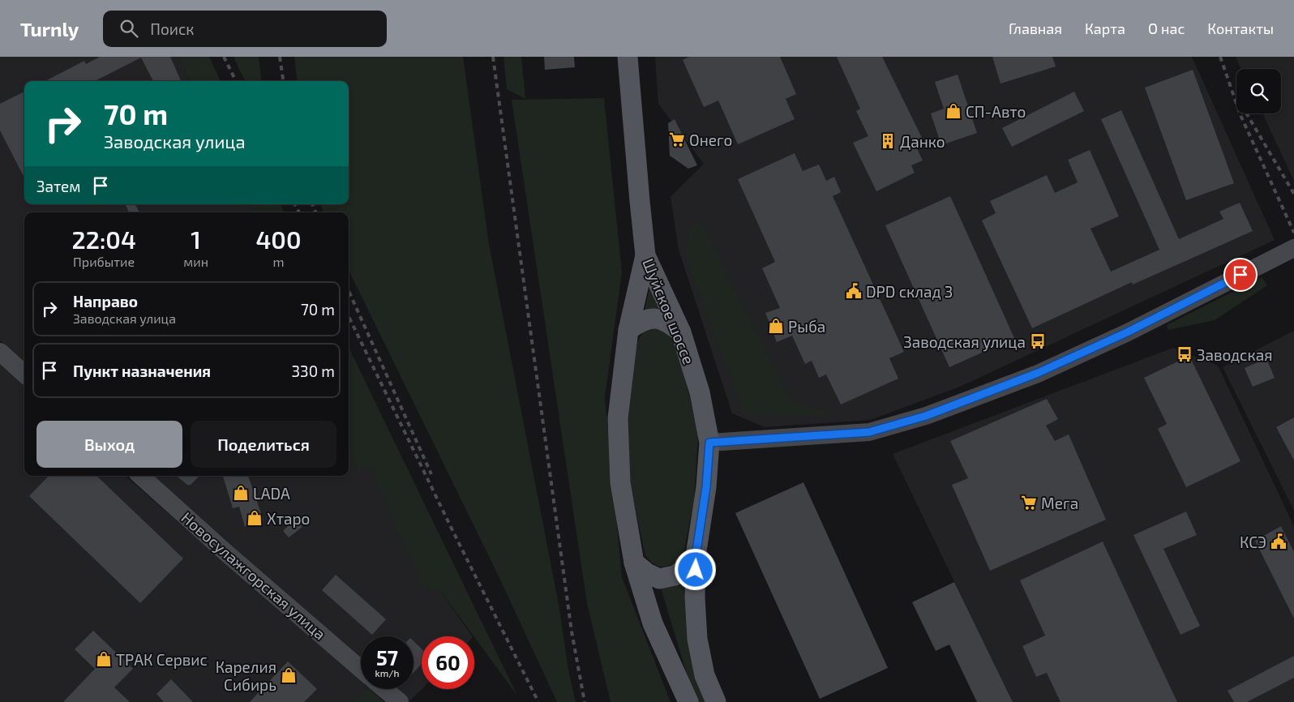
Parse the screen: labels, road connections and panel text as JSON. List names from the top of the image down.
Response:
{
  "streets": {
    "main road": ["Шуйское шоссе", "Новосулажгорская улица"]
  },
  "places": {
    "shop": [
      "СП-Авто",
      "Рыба",
      "LADA",
      "Хтаро",
      "ТРАК Сервис",
      "Карелия Сибирь"
    ],
    "supermarket": ["Онего", "Мега"],
    "building": ["Данко"],
    "public building": ["DPD склад 3", "КСЭ"],
    "bus stop": ["Заводская улица", "Заводская"]
  },
  "page": {
    "header": "Turnly",
    "search": "Поиск",
    "nav": [
      "Главная",
      "Карта",
      "О нас",
      "Контакты"
    ],
    "turn": ["70 m", "Заводская улица"],
    "then": "Затем",
    "eta": [
      "22:04",
      "Прибытие",
      "1",
      "мин",
      "400",
      "m"
    ],
    "list": [
      {
        "name": "Направо",
        "note": "Заводская улица",
        "value": "70 m"
      },
      {
        "name": "Пункт назначения",
        "value": "330 m"
      }
    ],
    "buttons": ["Выход", "Поделиться"],
    "speed": "57 km/h",
    "limit": "60"
  }
}
